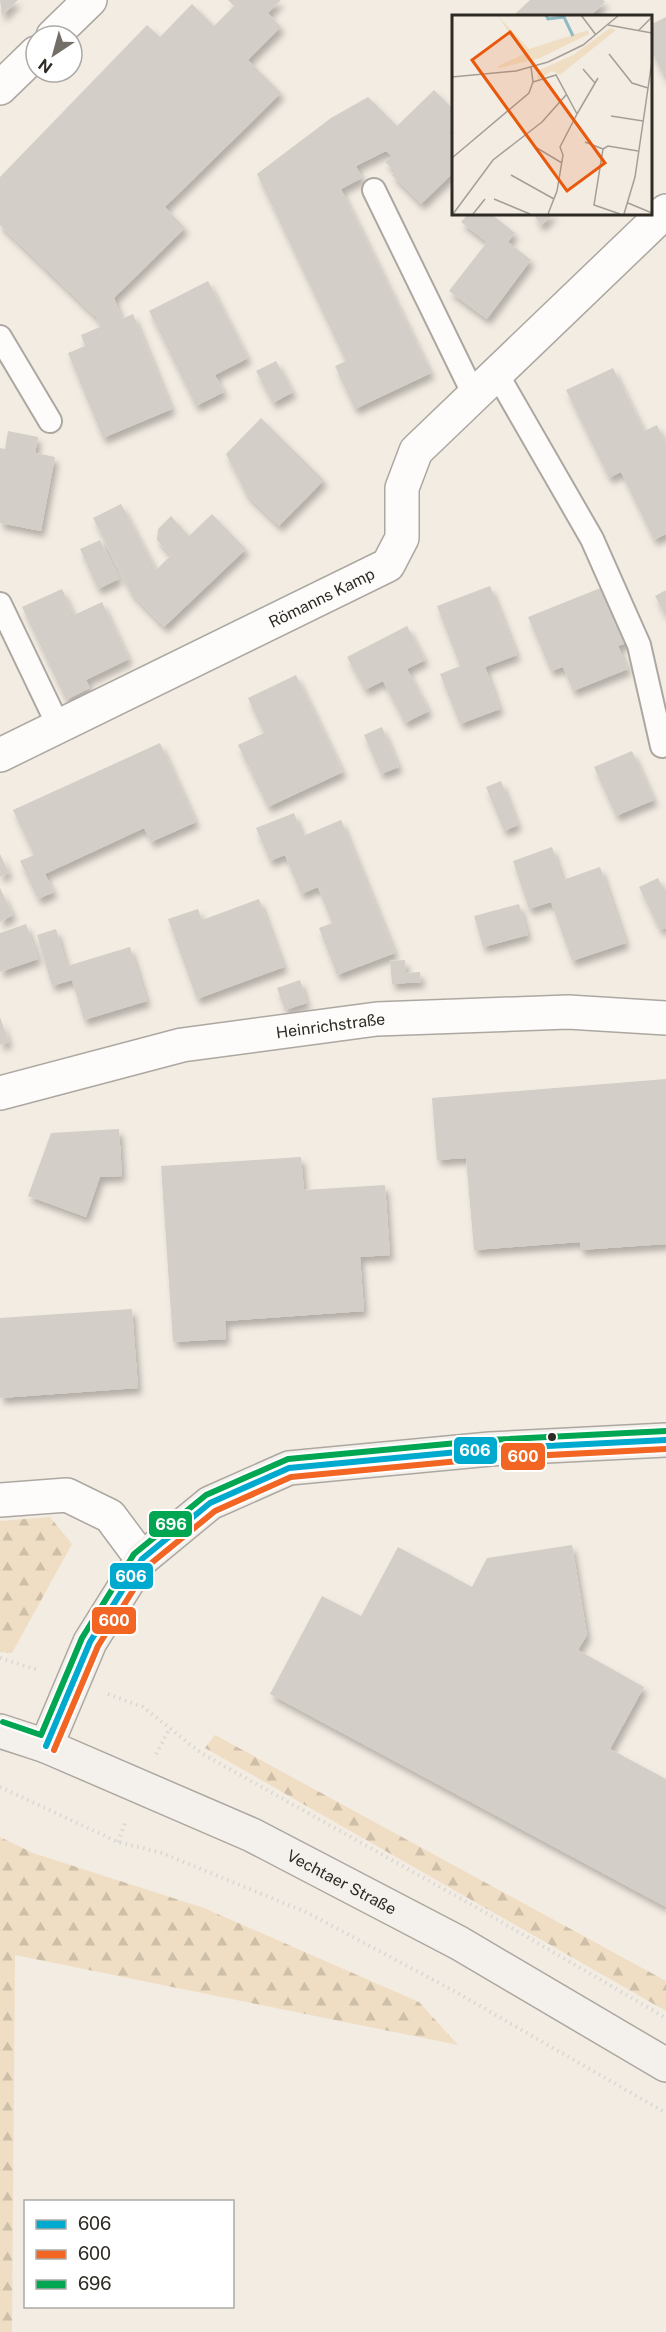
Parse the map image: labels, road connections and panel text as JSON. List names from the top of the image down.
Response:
{
  "streets": {
    "street": ["Römanns Kamp", "Heinrichstraße", "Vechtaer Straße"]
  },
  "lines": ["transit line 696", "transit line 606", "transit line 600"],
  "legend": ["606", "600", "696"],
  "north": "bottom left"
}
